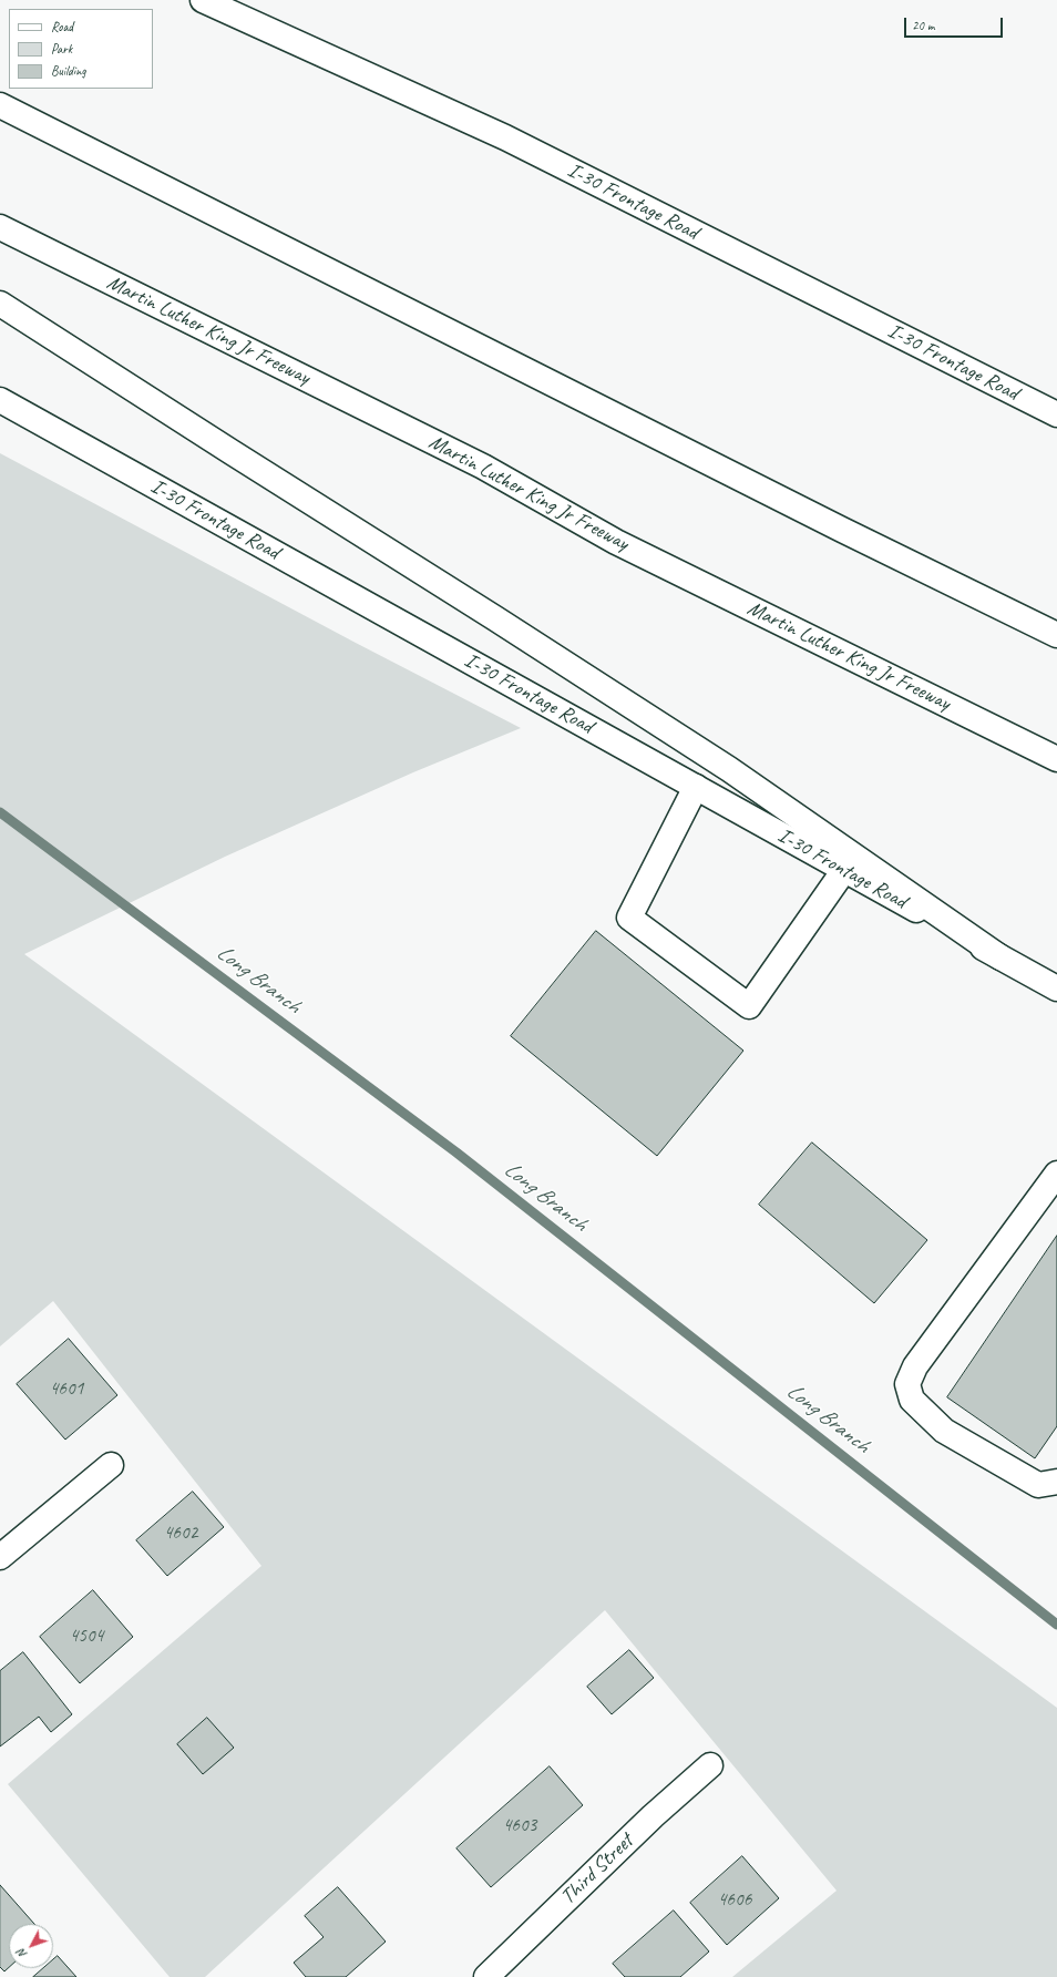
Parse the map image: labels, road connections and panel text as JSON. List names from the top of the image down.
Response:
{
  "streets": {
    "main road": ["I-30 Frontage Road", "Martin Luther King Jr Freeway", "Third Street"]
  },
  "water": ["Long Branch"],
  "house_numbers": [
    "4601",
    "4602",
    "4504",
    "4603",
    "4606"
  ],
  "legend": ["Road", "Park", "Building"],
  "scale_bar": "20 m",
  "north": "bottom left"
}
